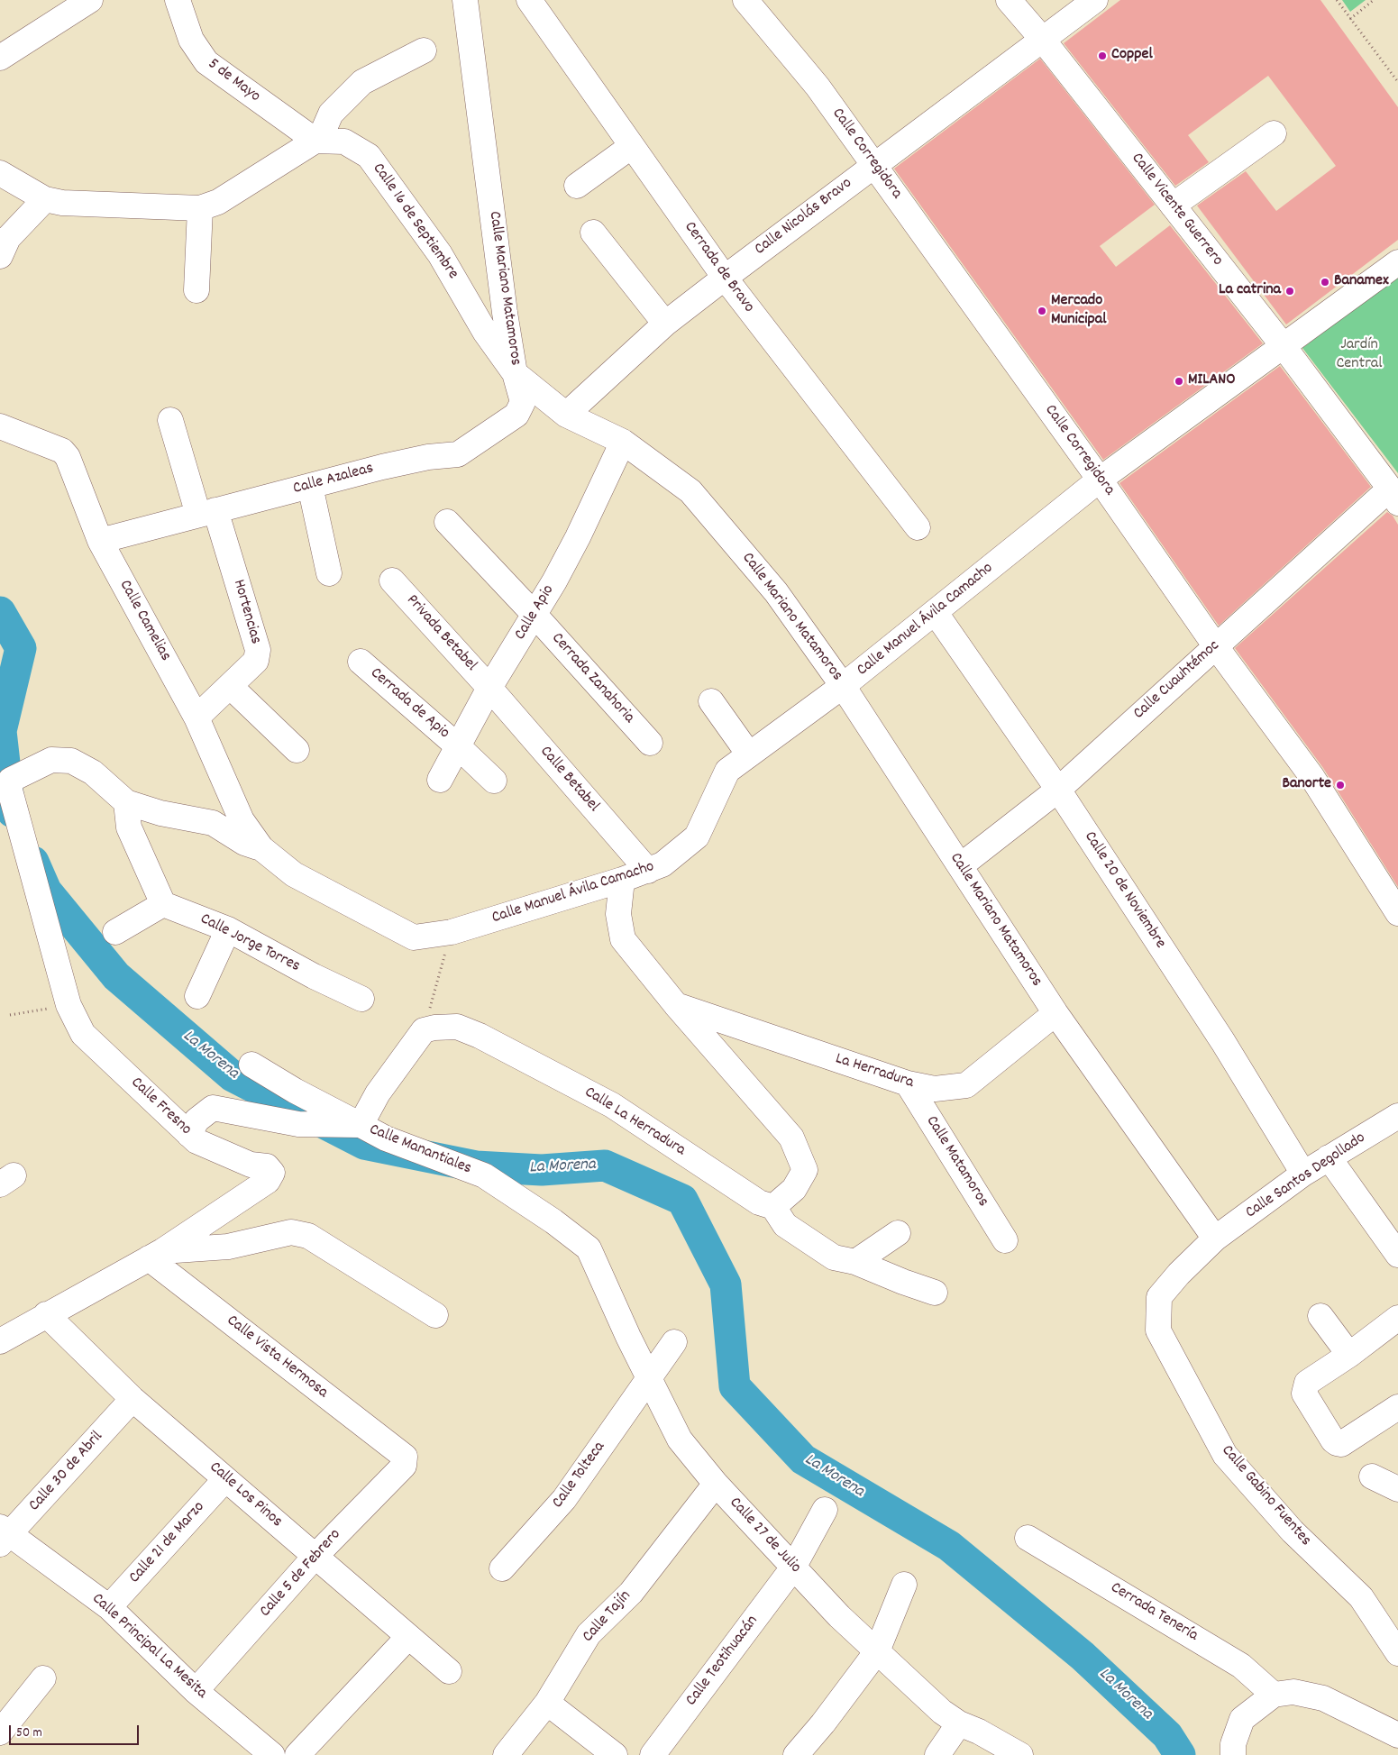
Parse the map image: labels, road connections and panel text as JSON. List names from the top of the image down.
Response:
{
  "streets": {
    "street": [
      "5 de Mayo",
      "Calle Corregidora",
      "Calle Vicente Guerrero",
      "Calle Nicolás Bravo",
      "Calle 16 de Septiembre",
      "Cerrada de Bravo",
      "Calle Mariano Matamoros",
      "Calle Azaleas",
      "Hortencias",
      "Calle Apio",
      "Calle Manuel Ávila Camacho",
      "Calle Camelias",
      "Privada Betabel",
      "Cerrada Zanahoria",
      "Calle Cuauhtémoc",
      "Cerrada de Apio",
      "Calle Betabel",
      "Calle 20 de Noviembre",
      "Calle Jorge Torres",
      "La Herradura",
      "Calle Fresno",
      "Calle La Herradura",
      "Calle Manantiales",
      "Calle Matamoros",
      "Calle Santos Degollado",
      "Calle Vista Hermosa",
      "Calle 30 de Abril",
      "Calle Tolteca",
      "Calle Los Pinos",
      "Calle Gabino Fuentes",
      "Calle 27 de Julio",
      "Calle 21 de Marzo",
      "Calle 5 de Febrero",
      "Cerrada Tenería",
      "Calle Tajín",
      "Calle Principal La Mesita",
      "Calle Teotihuacán"
    ]
  },
  "crossings": [
    ["5 de Mayo", "Calle 16 de Septiembre"],
    ["Calle Corregidora", "Calle Nicolás Bravo"],
    ["Calle Corregidora", "Calle Manuel Ávila Camacho"],
    ["Calle Corregidora", "Calle Cuauhtémoc"],
    ["Calle Vicente Guerrero", "Calle Nicolás Bravo"],
    ["Calle Vicente Guerrero", "Calle Manuel Ávila Camacho"],
    ["Calle Vicente Guerrero", "Calle Cuauhtémoc"],
    ["Calle Nicolás Bravo", "Cerrada de Bravo"],
    ["Calle Nicolás Bravo", "Calle Mariano Matamoros"],
    ["Calle 16 de Septiembre", "Calle Mariano Matamoros"],
    ["Calle 16 de Septiembre", "Calle Azaleas"],
    ["Calle Mariano Matamoros", "Calle Azaleas"],
    ["Calle Mariano Matamoros", "Calle Apio"],
    ["Calle Mariano Matamoros", "Calle Manuel Ávila Camacho"],
    ["Calle Mariano Matamoros", "Calle Cuauhtémoc"],
    ["Calle Mariano Matamoros", "La Herradura"],
    ["Calle Mariano Matamoros", "Calle Santos Degollado"],
    ["Calle Mariano Matamoros", "Calle Gabino Fuentes"],
    ["Calle Azaleas", "Hortencias"],
    ["Calle Azaleas", "Calle Camelias"],
    ["Hortencias", "Calle Camelias"],
    ["Calle Apio", "Privada Betabel"],
    ["Calle Apio", "Cerrada Zanahoria"],
    ["Calle Apio", "Cerrada de Apio"],
    ["Calle Apio", "Calle Betabel"],
    ["Calle Manuel Ávila Camacho", "Calle Camelias"],
    ["Calle Manuel Ávila Camacho", "Calle Betabel"],
    ["Calle Manuel Ávila Camacho", "Calle 20 de Noviembre"],
    ["Privada Betabel", "Calle Betabel"],
    ["Calle Cuauhtémoc", "Calle 20 de Noviembre"],
    ["Calle 20 de Noviembre", "Calle Santos Degollado"],
    ["La Herradura", "Calle Matamoros"],
    ["Calle Fresno", "Calle Manantiales"],
    ["Calle Fresno", "Calle Vista Hermosa"],
    ["Calle Fresno", "Calle Los Pinos"],
    ["Calle Manantiales", "Calle 27 de Julio"],
    ["Calle Santos Degollado", "Calle Gabino Fuentes"],
    ["Calle Vista Hermosa", "Calle 5 de Febrero"],
    ["Calle 30 de Abril", "Calle Los Pinos"],
    ["Calle 30 de Abril", "Calle Principal La Mesita"],
    ["Calle Tolteca", "Calle 27 de Julio"],
    ["Calle Los Pinos", "Calle 21 de Marzo"],
    ["Calle Los Pinos", "Calle 5 de Febrero"],
    ["Calle 27 de Julio", "Calle Tajín"],
    ["Calle 27 de Julio", "Calle Teotihuacán"],
    ["Calle 21 de Marzo", "Calle Principal La Mesita"],
    ["Calle 5 de Febrero", "Calle Principal La Mesita"]
  ],
  "water": ["La Morena"],
  "parks": ["Jardín Central"],
  "places": [
    "Coppel",
    "Banamex",
    "La catrina",
    "Mercado Municipal",
    "MILANO",
    "Banorte"
  ],
  "scale_bar": "50 m"
}
